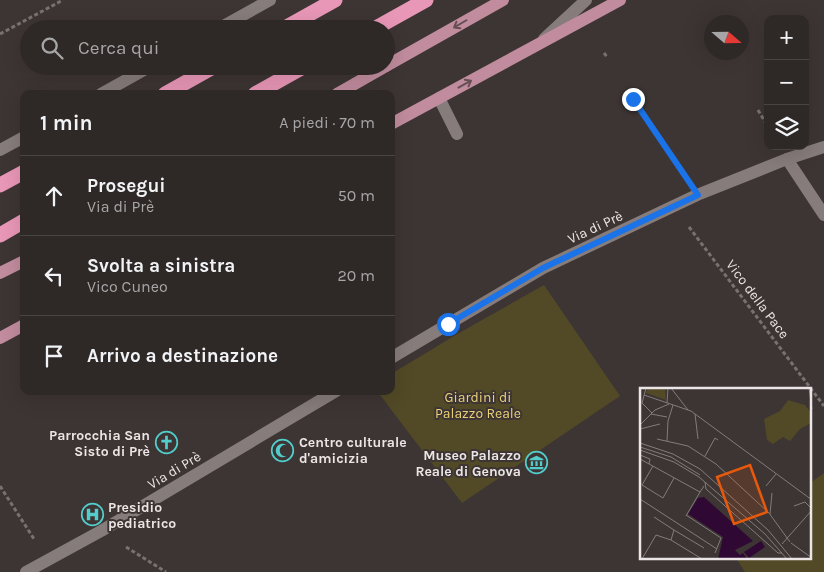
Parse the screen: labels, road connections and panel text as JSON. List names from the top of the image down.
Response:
{
  "streets": {
    "street": ["Via di Prè"],
    "path": ["Vico della Pace"]
  },
  "crossings": [
    ["Via di Prè", "Vico della Pace"]
  ],
  "parks": ["Giardini di Palazzo Reale"],
  "places": {
    "church": ["Parrocchia San Sisto di Prè"],
    "mosque": ["Centro culturale d'amicizia"],
    "museum": ["Museo Palazzo Reale di Genova"],
    "hospital": ["Presidio pediatrico"]
  },
  "north": "right",
  "page": {
    "map_buttons": ["+", "−"],
    "search": "Cerca qui",
    "heading": ["1 min", "A piedi · 70 m"],
    "list": [
      ["Prosegui", "Via di Prè", "50 m"],
      ["Svolta a sinistra", "Vico Cuneo", "20 m"],
      "Arrivo a destinazione"
    ]
  }
}
